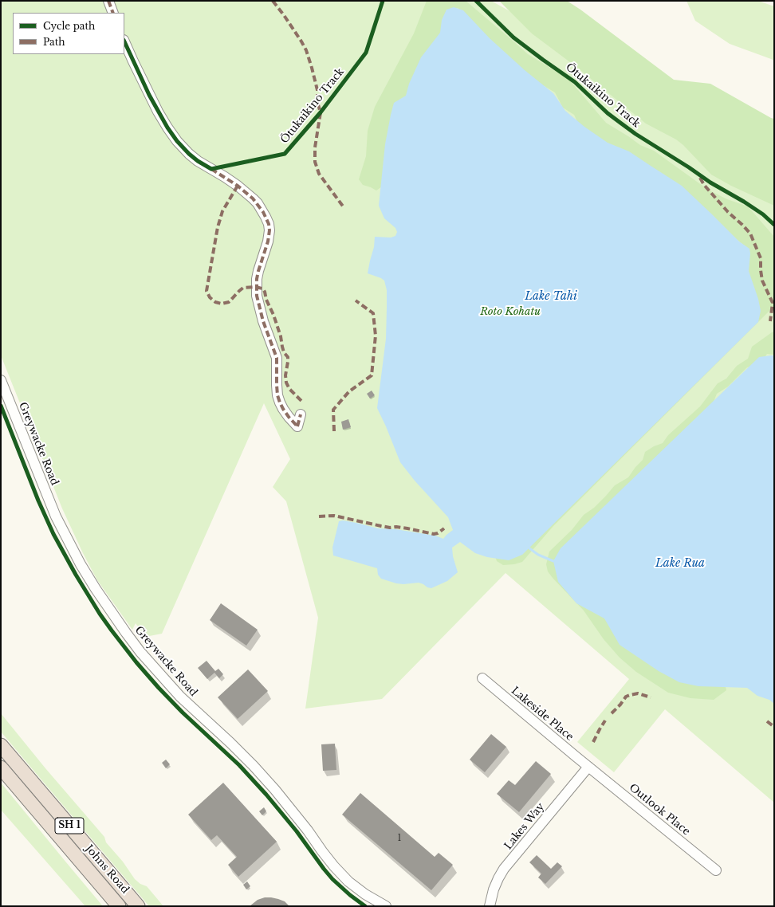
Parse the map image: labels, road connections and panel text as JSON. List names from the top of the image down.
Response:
{
  "streets": {
    "highway": ["SH 1", "Johns Road"],
    "street": [
      "Greywacke Road",
      "Lakeside Place",
      "Outlook Place",
      "Lakes Way"
    ],
    "cycle path": ["Ōtukaikino Track"]
  },
  "crossings": [
    ["Lakeside Place", "Outlook Place"],
    ["Lakeside Place", "Lakes Way"],
    ["Outlook Place", "Lakes Way"],
    ["SH 1", "Johns Road"]
  ],
  "water": ["Lake Tahi", "Lake Rua"],
  "parks": ["Roto Kohatu"],
  "house_numbers": ["1"],
  "legend": ["Cycle path", "Path"]
}
